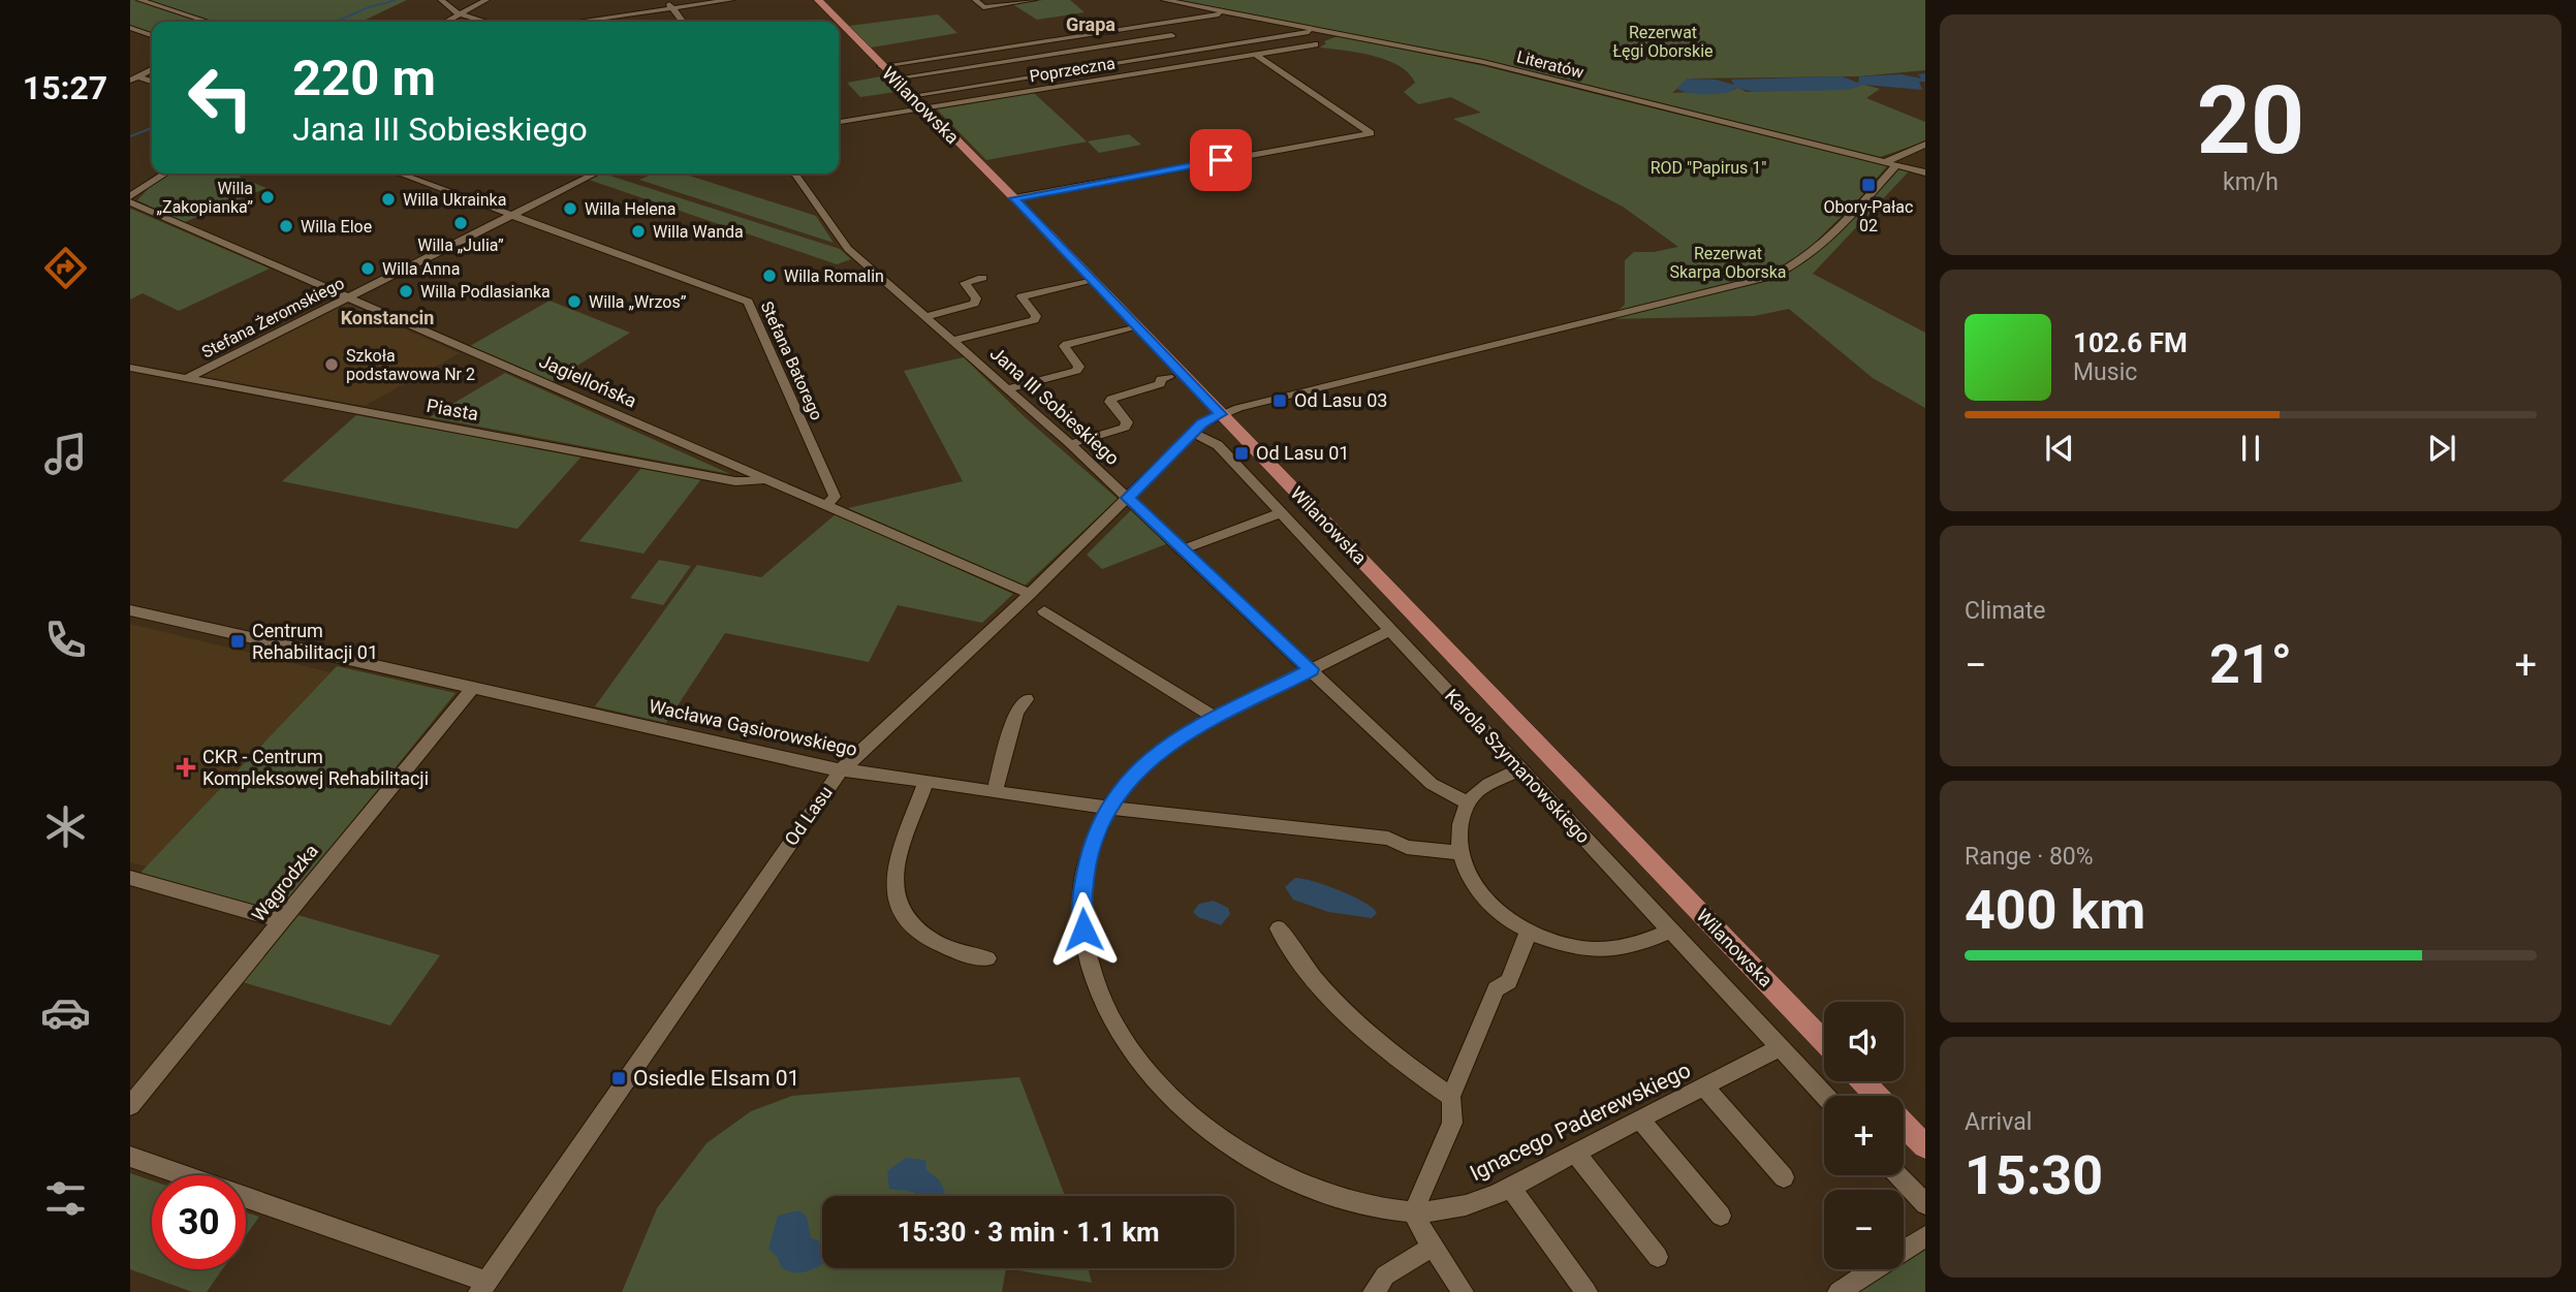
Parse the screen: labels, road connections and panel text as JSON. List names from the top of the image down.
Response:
{
  "streets": {
    "main road": ["Wilanowska"],
    "street": [
      "Literatów",
      "Poprzeczna",
      "Stefana Żeromskiego",
      "Stefana Batorego",
      "Jagiellońska",
      "Jana III Sobieskiego",
      "Piasta",
      "Wacława Gąsiorowskiego",
      "Karola Szymanowskiego",
      "Od Lasu",
      "Wągrodzka",
      "Ignacego Paderewskiego"
    ]
  },
  "crossings": [
    ["Literatów", "Od Lasu"],
    ["Poprzeczna", "Wilanowska"],
    ["Wilanowska", "Od Lasu"],
    ["Stefana Żeromskiego", "Stefana Batorego"],
    ["Stefana Żeromskiego", "Jagiellońska"],
    ["Stefana Żeromskiego", "Piasta"],
    ["Stefana Batorego", "Jagiellońska"],
    ["Jagiellońska", "Piasta"],
    ["Jagiellońska", "Od Lasu"],
    ["Jana III Sobieskiego", "Od Lasu"],
    ["Jana III Sobieskiego", "Ignacego Paderewskiego"],
    ["Wacława Gąsiorowskiego", "Od Lasu"],
    ["Wacława Gąsiorowskiego", "Wągrodzka"],
    ["Wacława Gąsiorowskiego", "Ignacego Paderewskiego"],
    ["Karola Szymanowskiego", "Od Lasu"],
    ["Karola Szymanowskiego", "Ignacego Paderewskiego"]
  ],
  "districts": ["Grapa", "Konstancin"],
  "parks": ["Rezerwat Łęgi Oborskie", "ROD \"Papirus 1\"", "Rezerwat Skarpa Oborska"],
  "places": {
    "transit": [
      "Obory-Pałac 02",
      "Od Lasu 03",
      "Od Lasu 01",
      "Centrum Rehabilitacji 01",
      "Osiedle Elsam 01"
    ],
    "other": [
      "Willa „Zakopianka”",
      "Willa Ukrainka",
      "Willa Helena",
      "Willa „Julia”",
      "Willa Eloe",
      "Willa Wanda",
      "Willa Anna",
      "Willa Romalin",
      "Willa Podlasianka",
      "Willa „Wrzos”",
      "Szkoła podstawowa Nr 2"
    ],
    "health": ["CKR - Centrum Kompleksowej Rehabilitacji"]
  },
  "page": {
    "tabs": "15:27",
    "tile": [
      ["20", "km/h"],
      "Climate",
      ["Range · 80%", "400 km"],
      ["Arrival", "15:30"]
    ],
    "turn": ["220 m", "Jana III Sobieskiego"],
    "song": ["102.6 FM", "Music"],
    "heat": ["−", "21°", "+"],
    "map_buttons": ["+", "−"],
    "limit": "30",
    "trip": "15:30 · 3 min · 1.1 km"
  }
}
